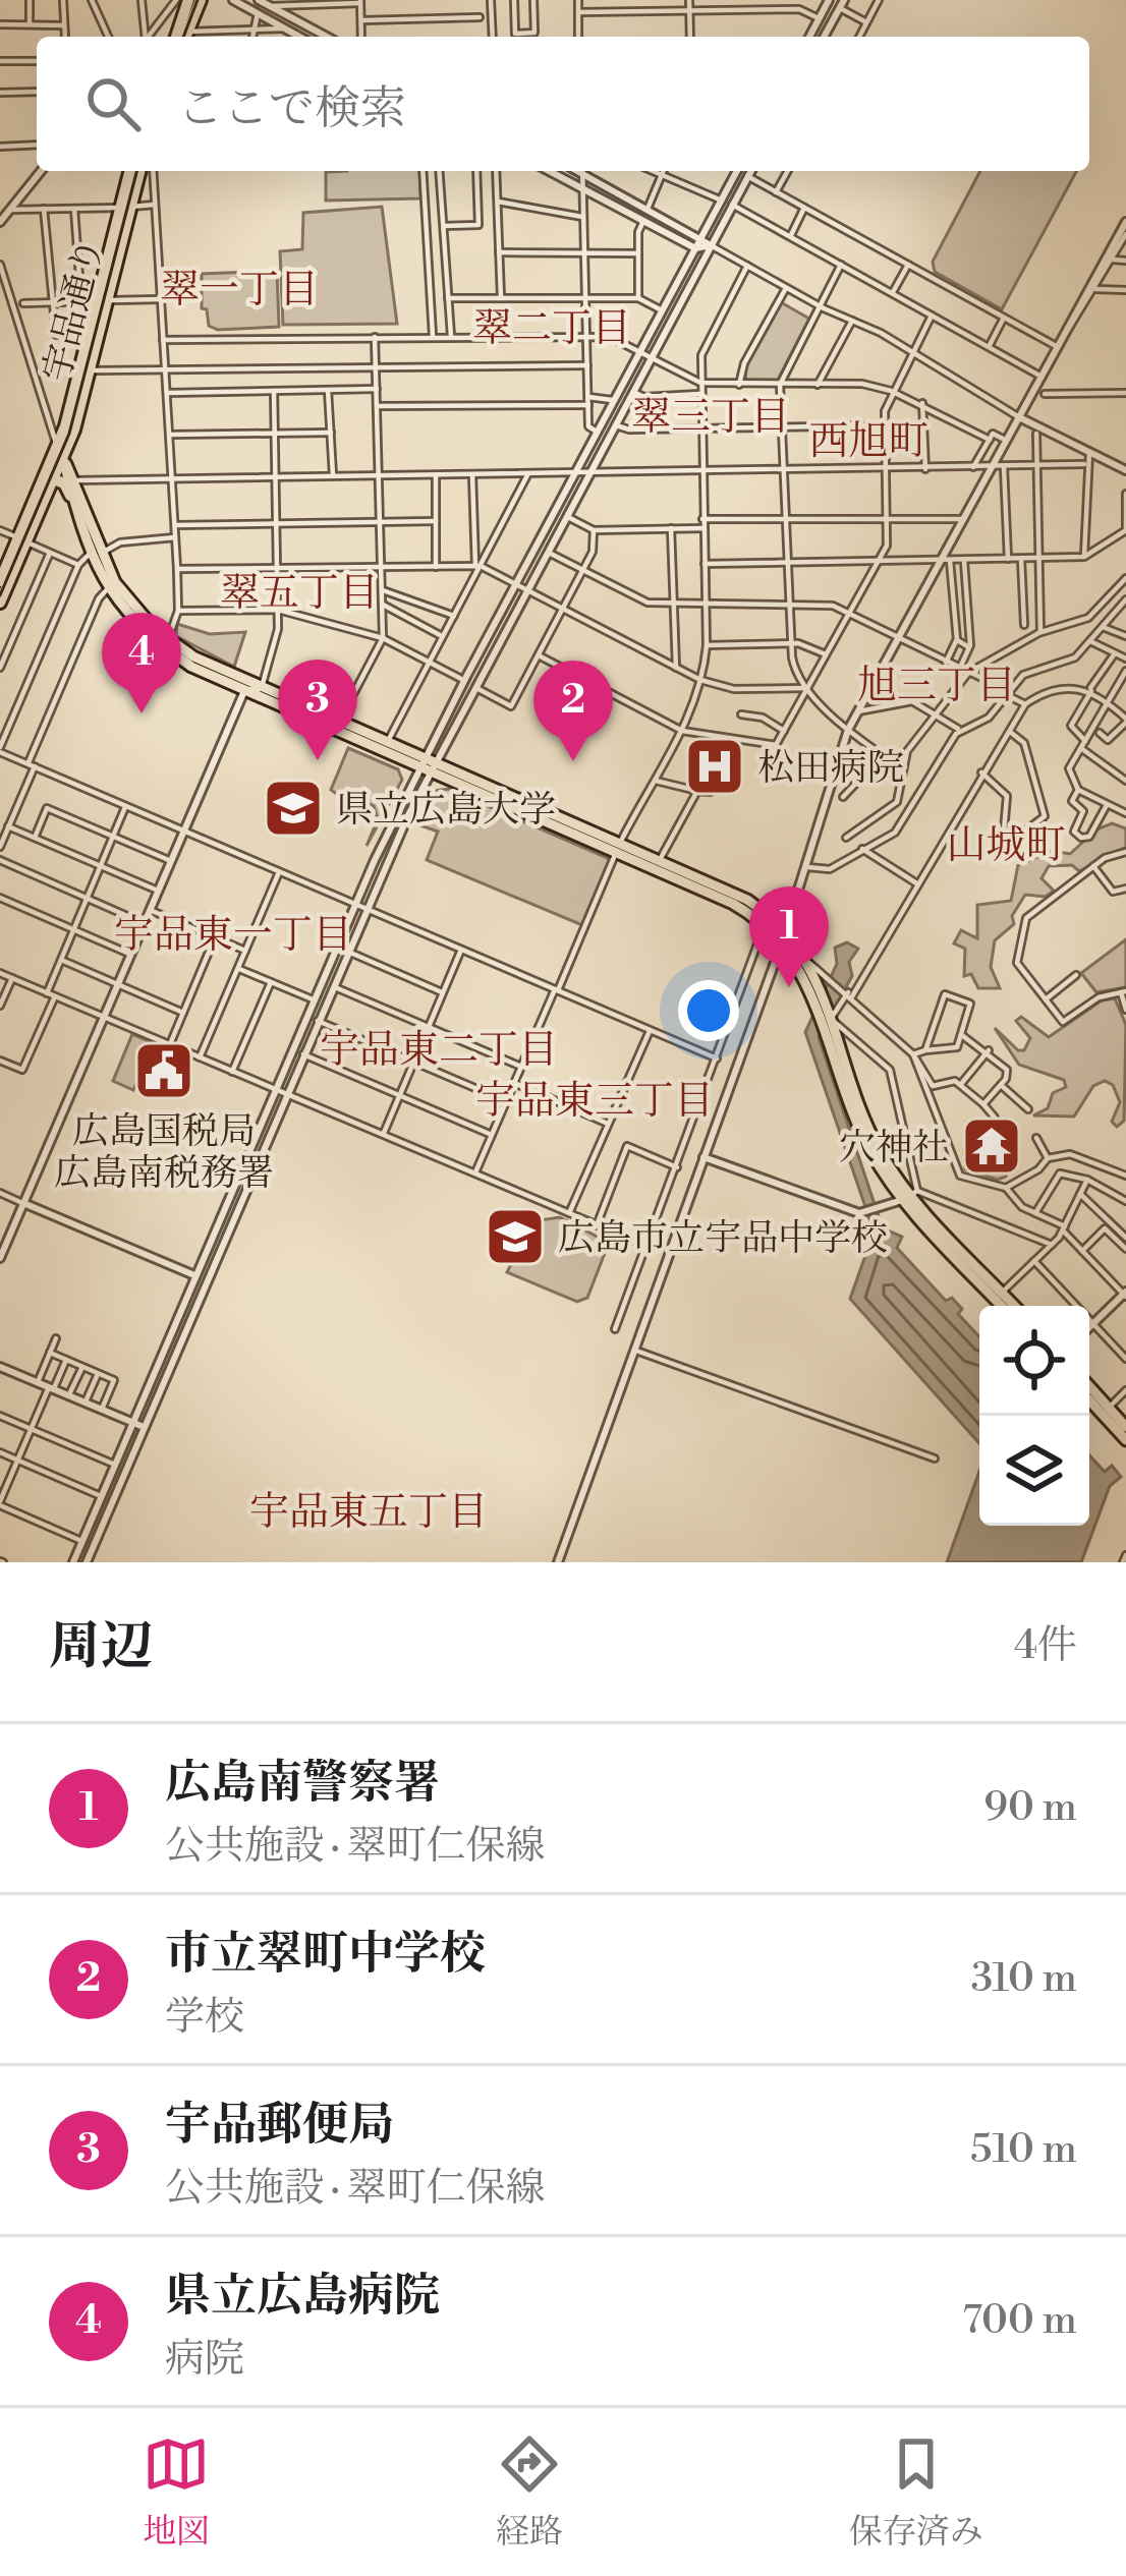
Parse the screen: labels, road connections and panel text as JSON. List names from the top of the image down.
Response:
{
  "streets": {
    "highway": ["宇品通り"]
  },
  "districts": [
    "翠一丁目",
    "翠二丁目",
    "翠三丁目",
    "西旭町",
    "翠五丁目",
    "旭三丁目",
    "山城町",
    "宇品東一丁目",
    "宇品東二丁目",
    "宇品東三丁目",
    "宇品東五丁目"
  ],
  "places": {
    "hospital": ["松田病院"],
    "school or university": ["県立広島大学", "広島市立宇品中学校"],
    "public building": ["広島国税局 広島南税務署"],
    "temple": ["穴神社"]
  },
  "page": {
    "search": "ここで検索",
    "pins": [
      "4",
      "3",
      "2",
      "1"
    ],
    "heading": ["周辺", "4件"],
    "list": [
      {
        "mark": "1",
        "name": "広島南警察署",
        "note": "公共施設 · 翠町仁保線",
        "value": "90 m"
      },
      {
        "mark": "2",
        "name": "市立翠町中学校",
        "note": "学校",
        "value": "310 m"
      },
      {
        "mark": "3",
        "name": "宇品郵便局",
        "note": "公共施設 · 翠町仁保線",
        "value": "510 m"
      },
      {
        "mark": "4",
        "name": "県立広島病院",
        "note": "病院",
        "value": "700 m"
      }
    ],
    "nav": ["地図", "経路", "保存済み"]
  }
}
